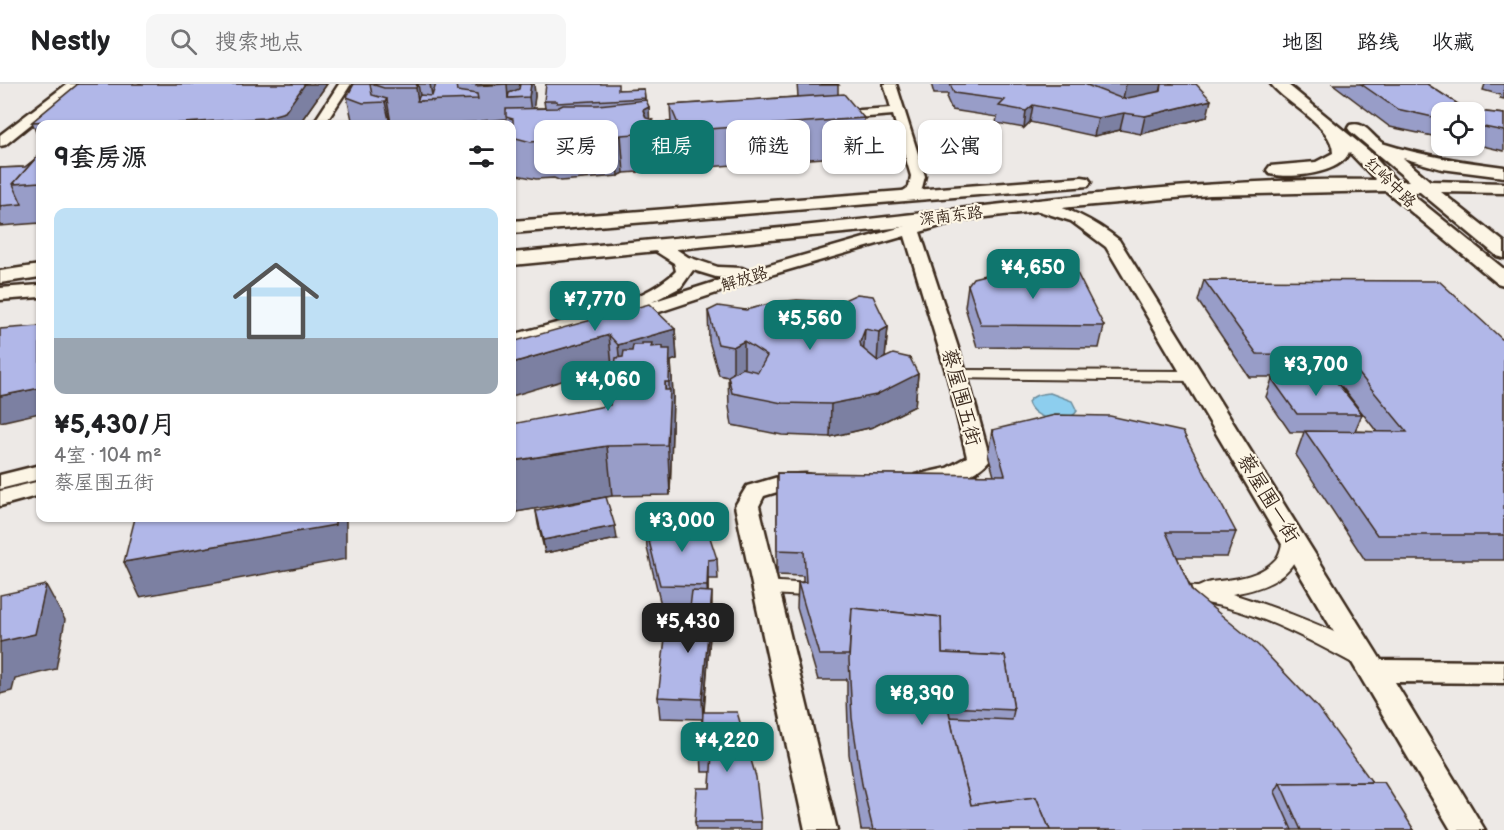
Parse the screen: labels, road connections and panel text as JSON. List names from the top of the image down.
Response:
{
  "streets": {
    "main road": ["红岭中路", "深南东路"],
    "street": ["解放路", "蔡屋围五街", "蔡屋围一街"]
  },
  "crossings": [
    ["红岭中路", "深南东路"],
    ["深南东路", "解放路"],
    ["深南东路", "蔡屋围一街"],
    ["解放路", "蔡屋围五街"]
  ],
  "page": {
    "header": "Nestly",
    "search": "搜索地点",
    "nav": ["地图", "路线", "收藏"],
    "chip": [
      "买房",
      "租房",
      "筛选",
      "新上",
      "公寓"
    ],
    "heading": "9套房源",
    "list": [
      {
        "name": "¥5,430/月",
        "note": "4室 · 104 m² · 蔡屋围五街"
      }
    ],
    "price": [
      "¥4,650",
      "¥7,770",
      "¥5,560",
      "¥3,700",
      "¥4,060",
      "¥3,000",
      "¥5,430",
      "¥8,390",
      "¥4,220"
    ]
  }
}
